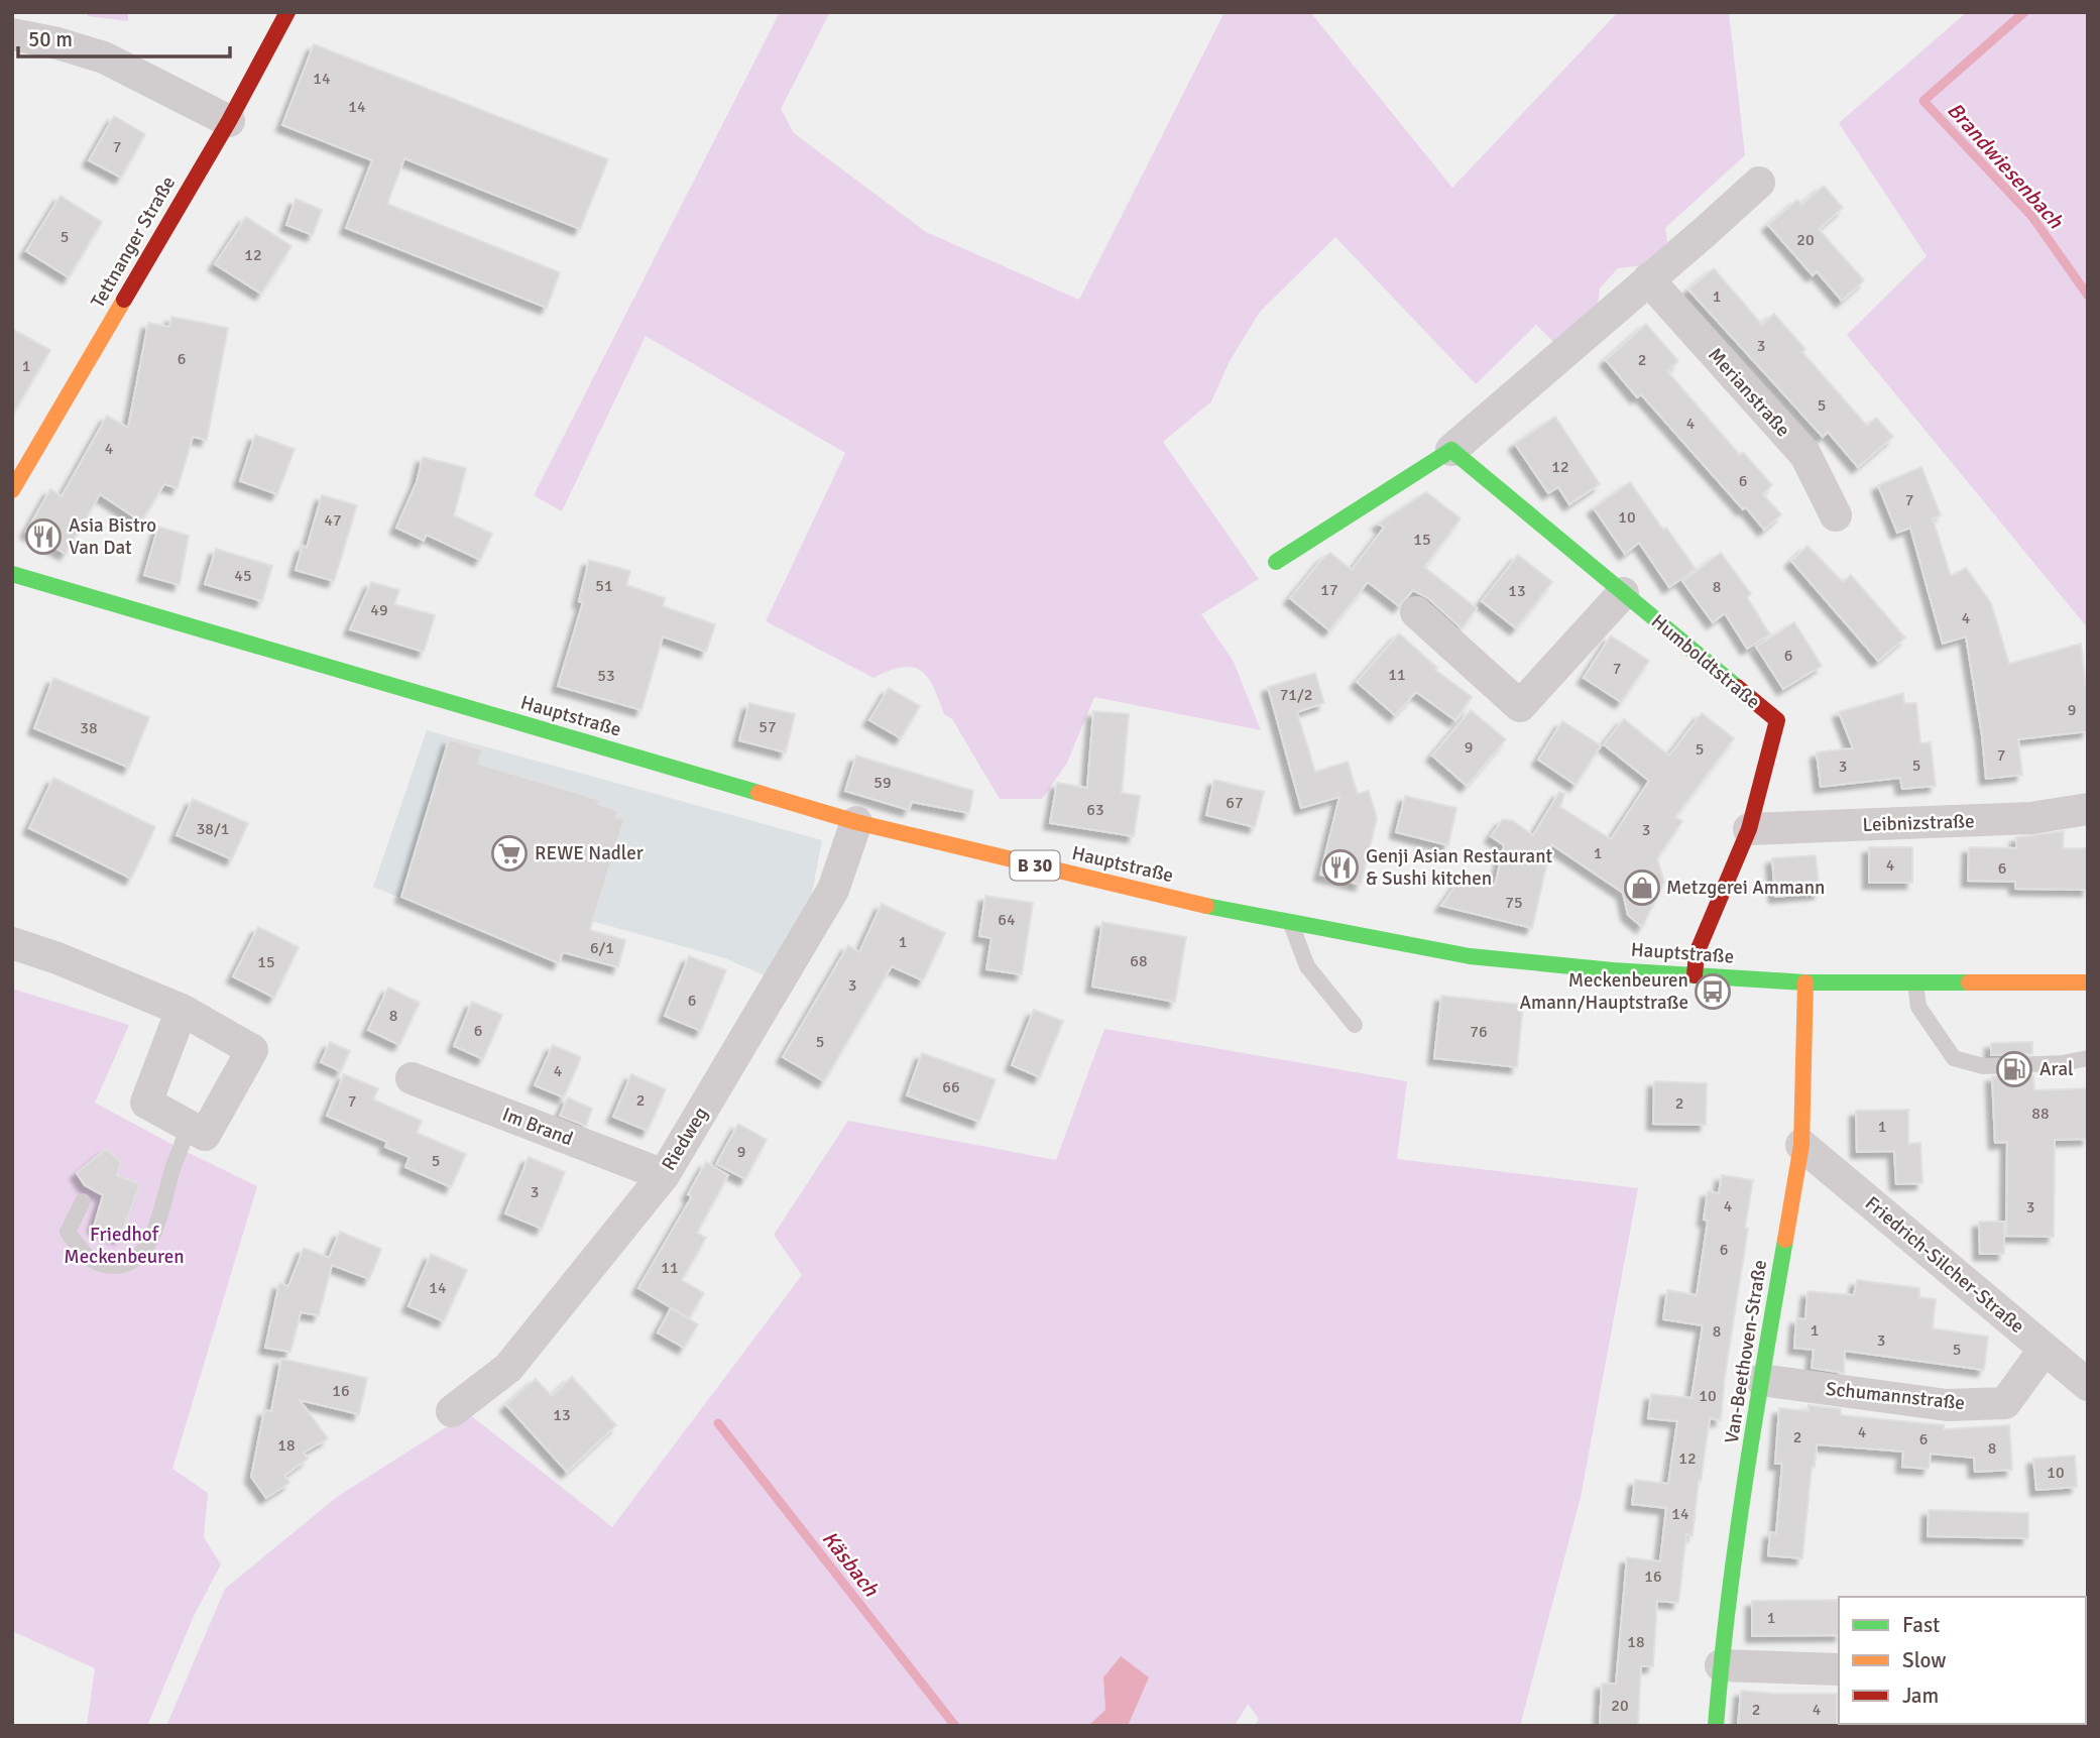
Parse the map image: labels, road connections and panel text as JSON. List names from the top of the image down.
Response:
{
  "streets": {
    "main road": [
      "Tettnanger Straße",
      "Humboldtstraße",
      "Hauptstraße",
      "B 30",
      "Van-Beethoven-Straße"
    ],
    "street": [
      "Merianstraße",
      "Leibnizstraße",
      "Im Brand",
      "Riedweg",
      "Friedrich-Silcher-Straße",
      "Schumannstraße"
    ]
  },
  "crossings": [
    ["Humboldtstraße", "Hauptstraße"],
    ["Humboldtstraße", "Leibnizstraße"],
    ["Hauptstraße", "Riedweg"],
    ["Hauptstraße", "Van-Beethoven-Straße"],
    ["Im Brand", "Riedweg"],
    ["Friedrich-Silcher-Straße", "Van-Beethoven-Straße"],
    ["Friedrich-Silcher-Straße", "Schumannstraße"],
    ["Van-Beethoven-Straße", "Schumannstraße"]
  ],
  "water": ["Brandwiesenbach", "Käsbach"],
  "parks": ["Friedhof Meckenbeuren"],
  "places": {
    "restaurant": ["Asia Bistro Van Dat", "Genji Asian Restaurant & Sushi kitchen"],
    "supermarket": ["REWE Nadler"],
    "shop": ["Metzgerei Ammann"],
    "bus stop": ["Meckenbeuren Amann/Hauptstraße"],
    "fuel station": ["Aral"]
  },
  "house_numbers": [
    "14",
    "14",
    "7",
    "5",
    "20",
    "12",
    "1",
    "3",
    "6",
    "2",
    "1",
    "5",
    "4",
    "4",
    "12",
    "6",
    "7",
    "10",
    "47",
    "15",
    "45",
    "51",
    "8",
    "17",
    "13",
    "49",
    "4",
    "6",
    "7",
    "11",
    "53",
    "71/2",
    "9",
    "57",
    "38",
    "9",
    "5",
    "7",
    "5",
    "3",
    "59",
    "67",
    "63",
    "38/1",
    "3",
    "1",
    "4",
    "6",
    "75",
    "64",
    "1",
    "6/1",
    "68",
    "15",
    "3",
    "6",
    "8",
    "6",
    "76",
    "5",
    "4",
    "66",
    "2",
    "7",
    "2",
    "88",
    "1",
    "9",
    "5",
    "3",
    "4",
    "3",
    "6",
    "11",
    "14",
    "1",
    "8",
    "3",
    "5",
    "16",
    "10",
    "13",
    "4",
    "2",
    "6",
    "18",
    "8",
    "12",
    "10",
    "14",
    "16",
    "1",
    "18",
    "20",
    "2",
    "4"
  ],
  "legend": ["Fast", "Slow", "Jam"],
  "scale_bar": "50 m"
}
